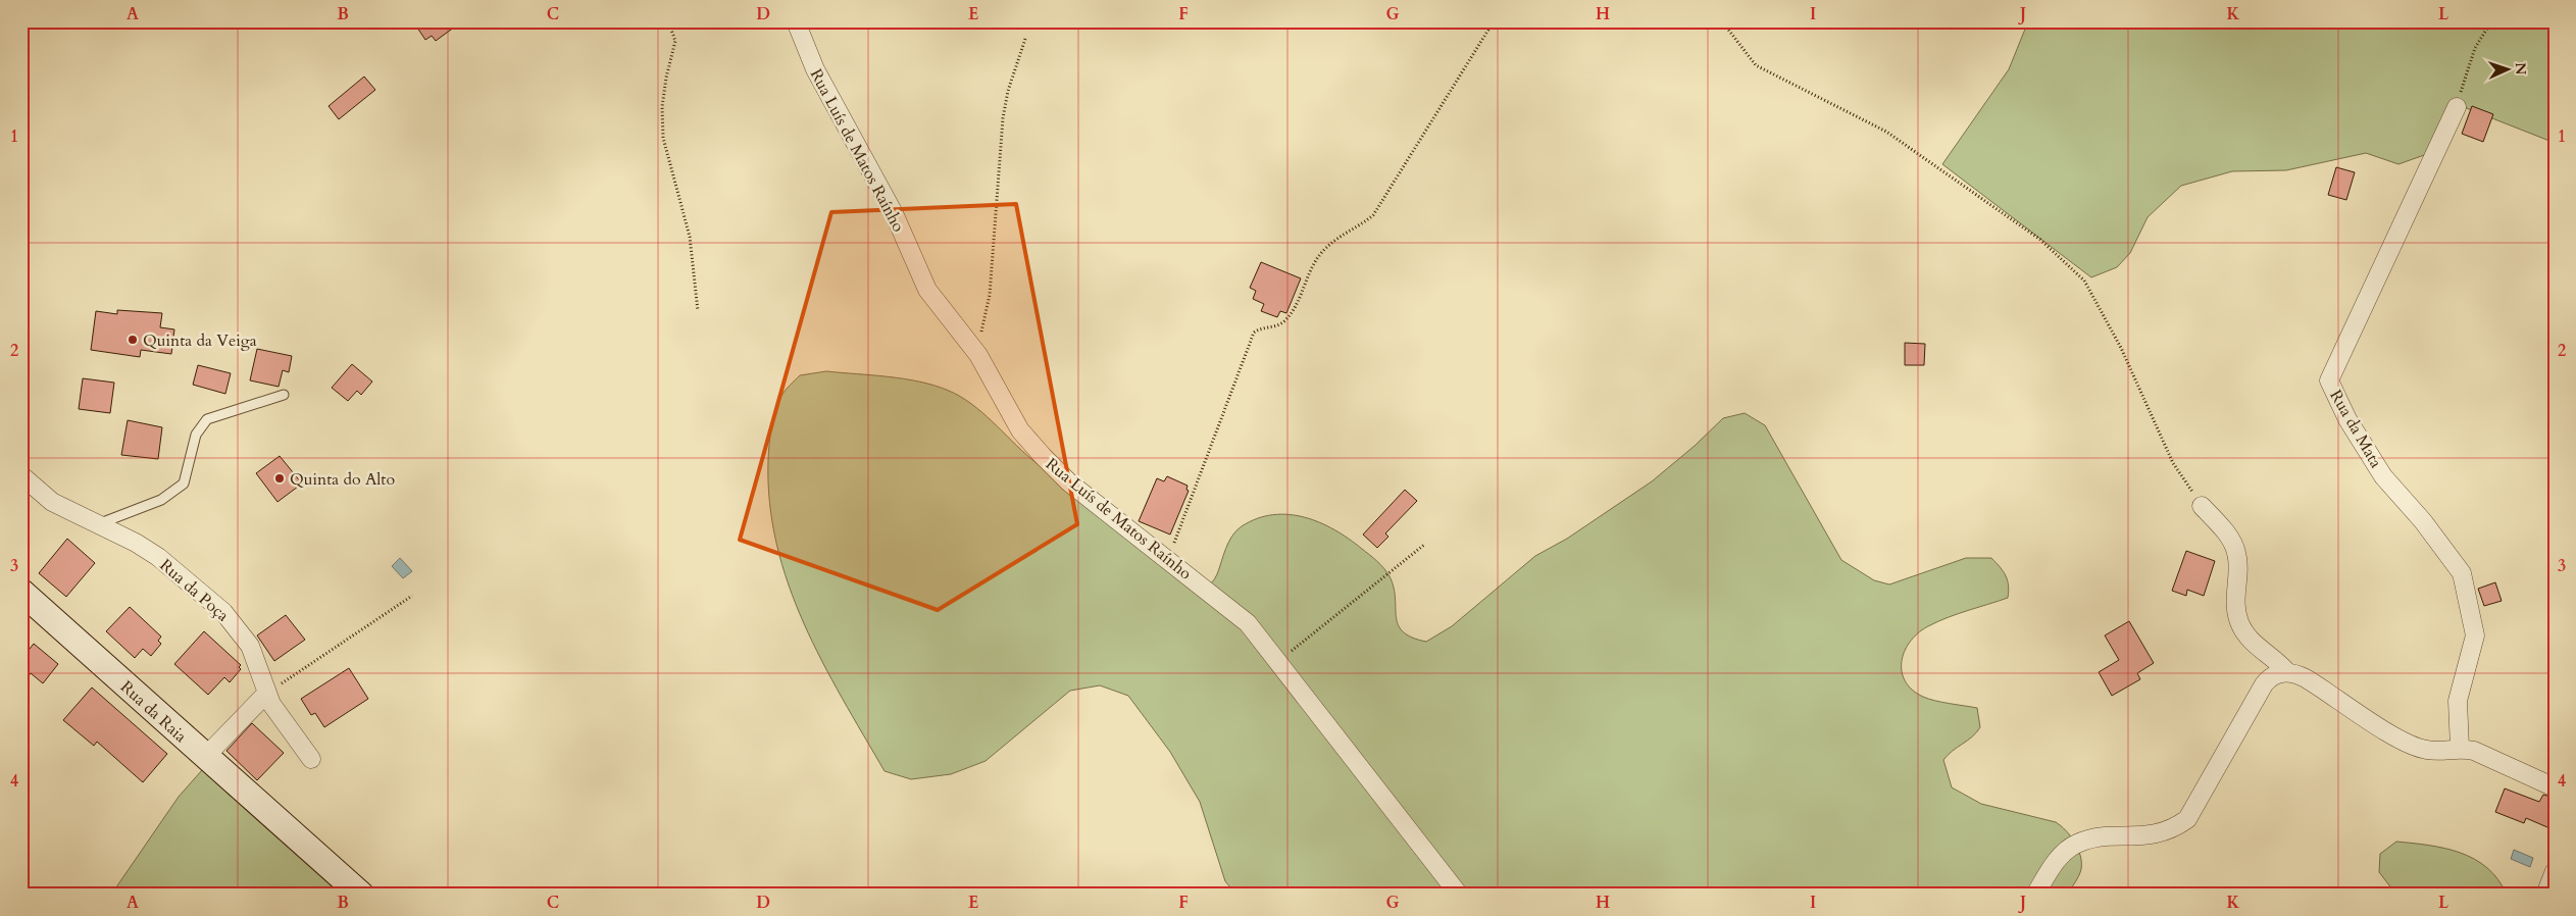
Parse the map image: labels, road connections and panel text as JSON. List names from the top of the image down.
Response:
{
  "streets": {
    "main road": ["Rua da Raia"],
    "street": ["Rua Luís de Matos Raínho", "Rua da Mata", "Rua da Poça"]
  },
  "places": ["Quinta da Veiga", "Quinta do Alto"],
  "north": "right",
  "grid": {
    "columns": [
      "A",
      "B",
      "C",
      "D",
      "E",
      "F",
      "G",
      "H",
      "I",
      "J",
      "K",
      "L"
    ],
    "rows": [
      "1",
      "2",
      "3",
      "4"
    ]
  }
}
